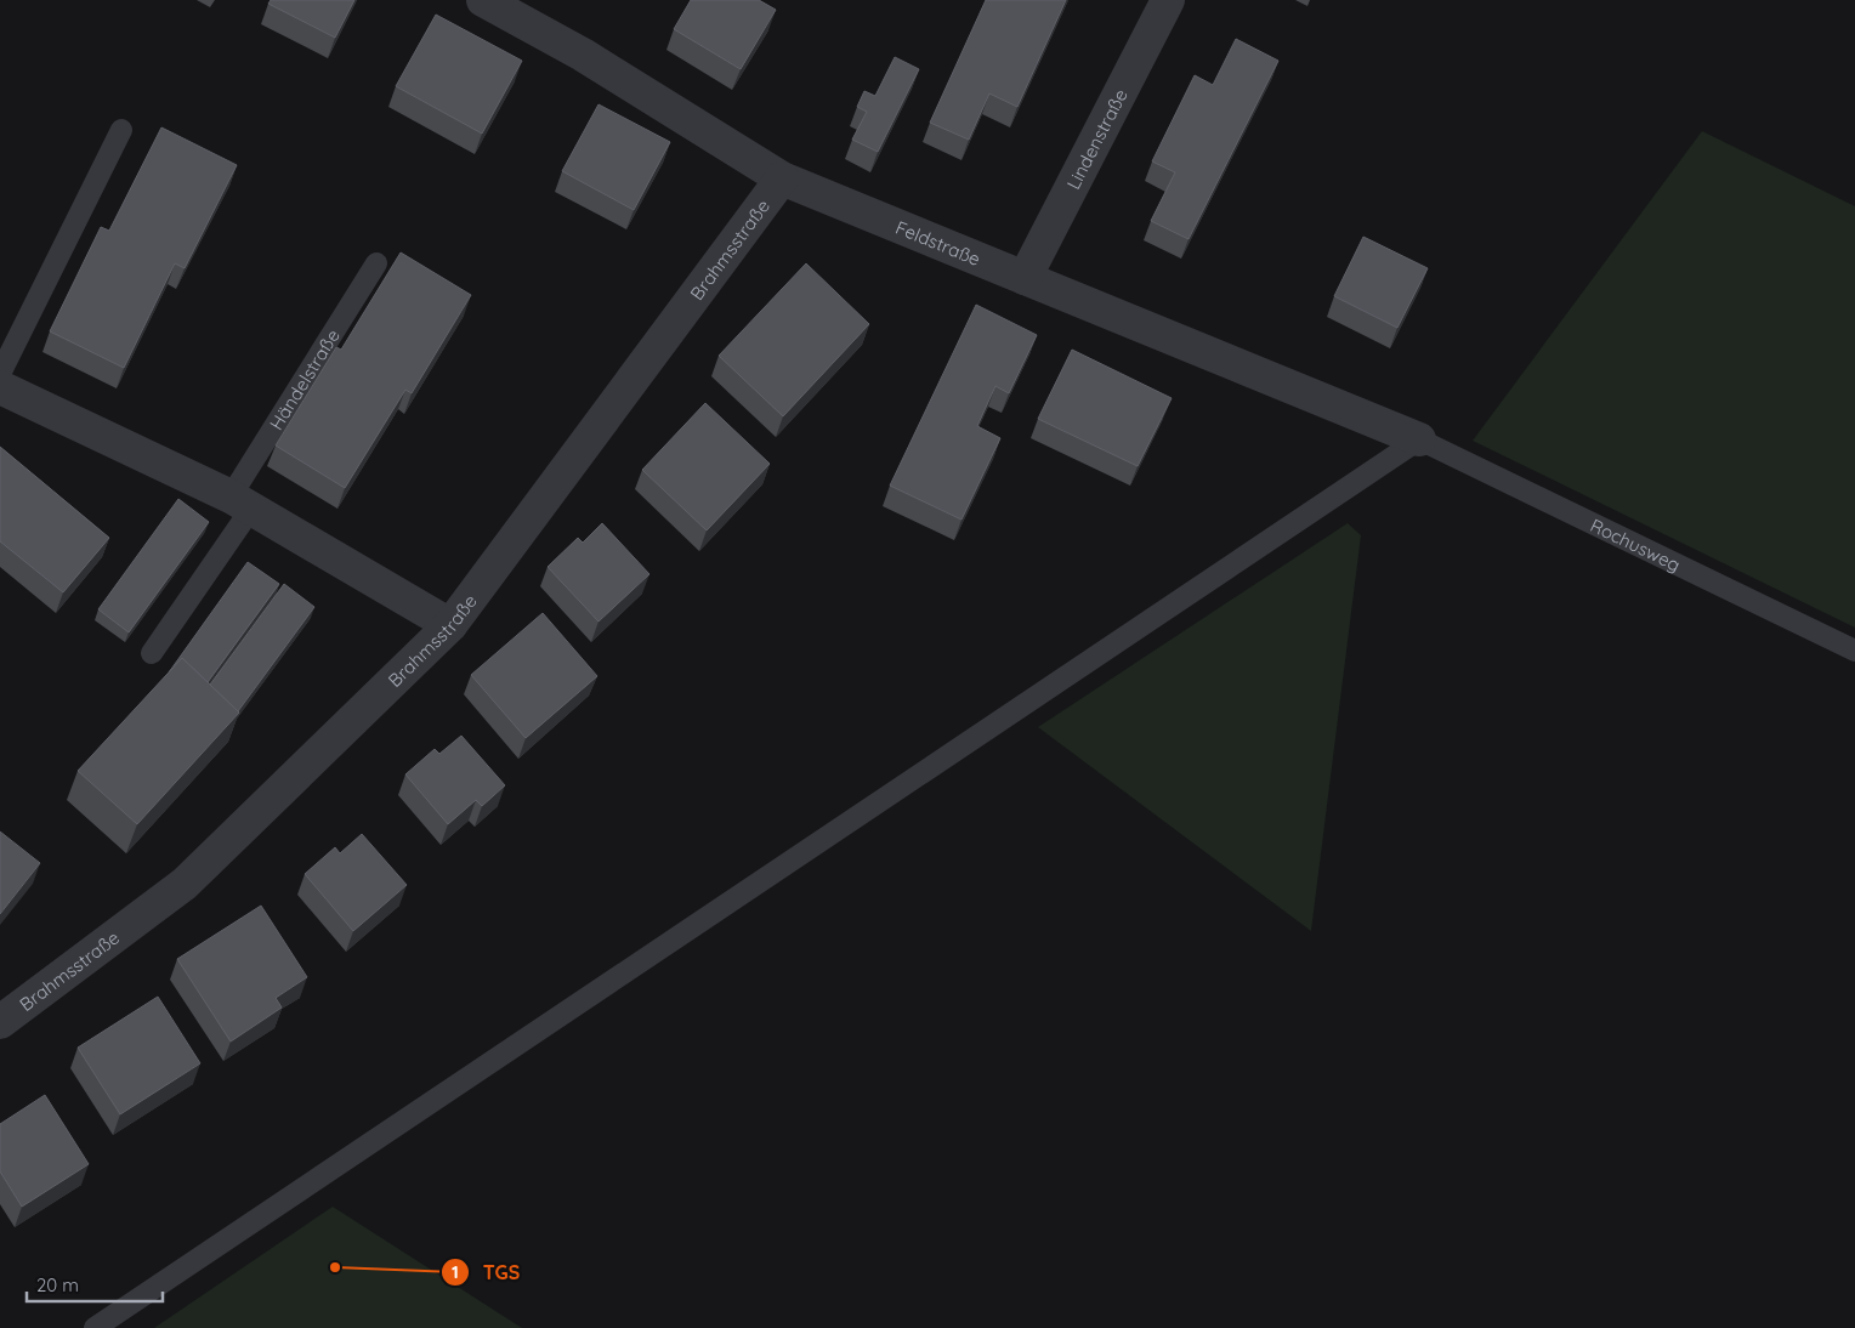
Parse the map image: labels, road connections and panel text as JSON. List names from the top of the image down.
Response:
{
  "streets": {
    "street": ["Lindenstraße", "Feldstraße", "Brahmsstraße"],
    "lane": ["Händelstraße", "Rochusweg"]
  },
  "crossings": [
    ["Lindenstraße", "Feldstraße"],
    ["Feldstraße", "Brahmsstraße"],
    ["Feldstraße", "Rochusweg"]
  ],
  "places": ["TGS"],
  "scale_bar": "20 m"
}
